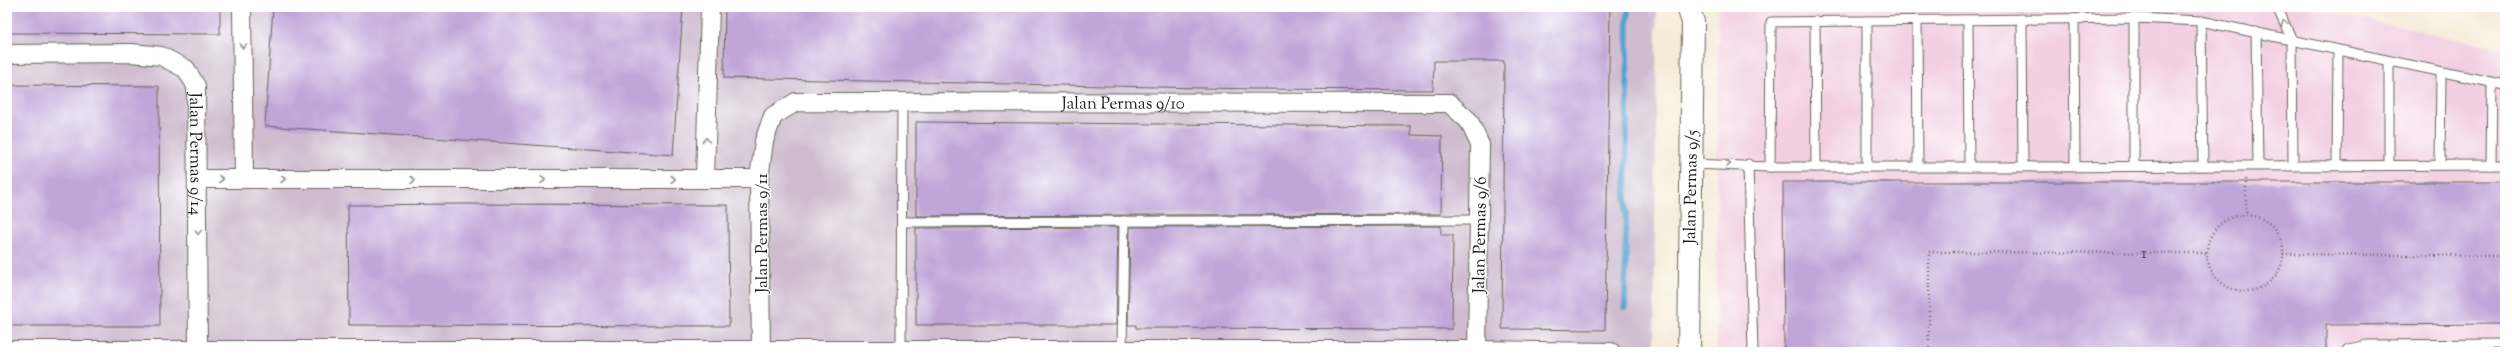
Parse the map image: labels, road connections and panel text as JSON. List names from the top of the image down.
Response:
{
  "streets": {
    "street": [
      "Jalan Permas 9/10",
      "Jalan Permas 9/14",
      "Jalan Permas 9/5",
      "Jalan Permas 9/11",
      "Jalan Permas 9/6"
    ]
  },
  "crossings": [
    ["Jalan Permas 9/10", "Jalan Permas 9/11"],
    ["Jalan Permas 9/10", "Jalan Permas 9/6"]
  ],
  "one_way": ["Jalan Permas 9/14"],
  "house_numbers": ["1"]
}
